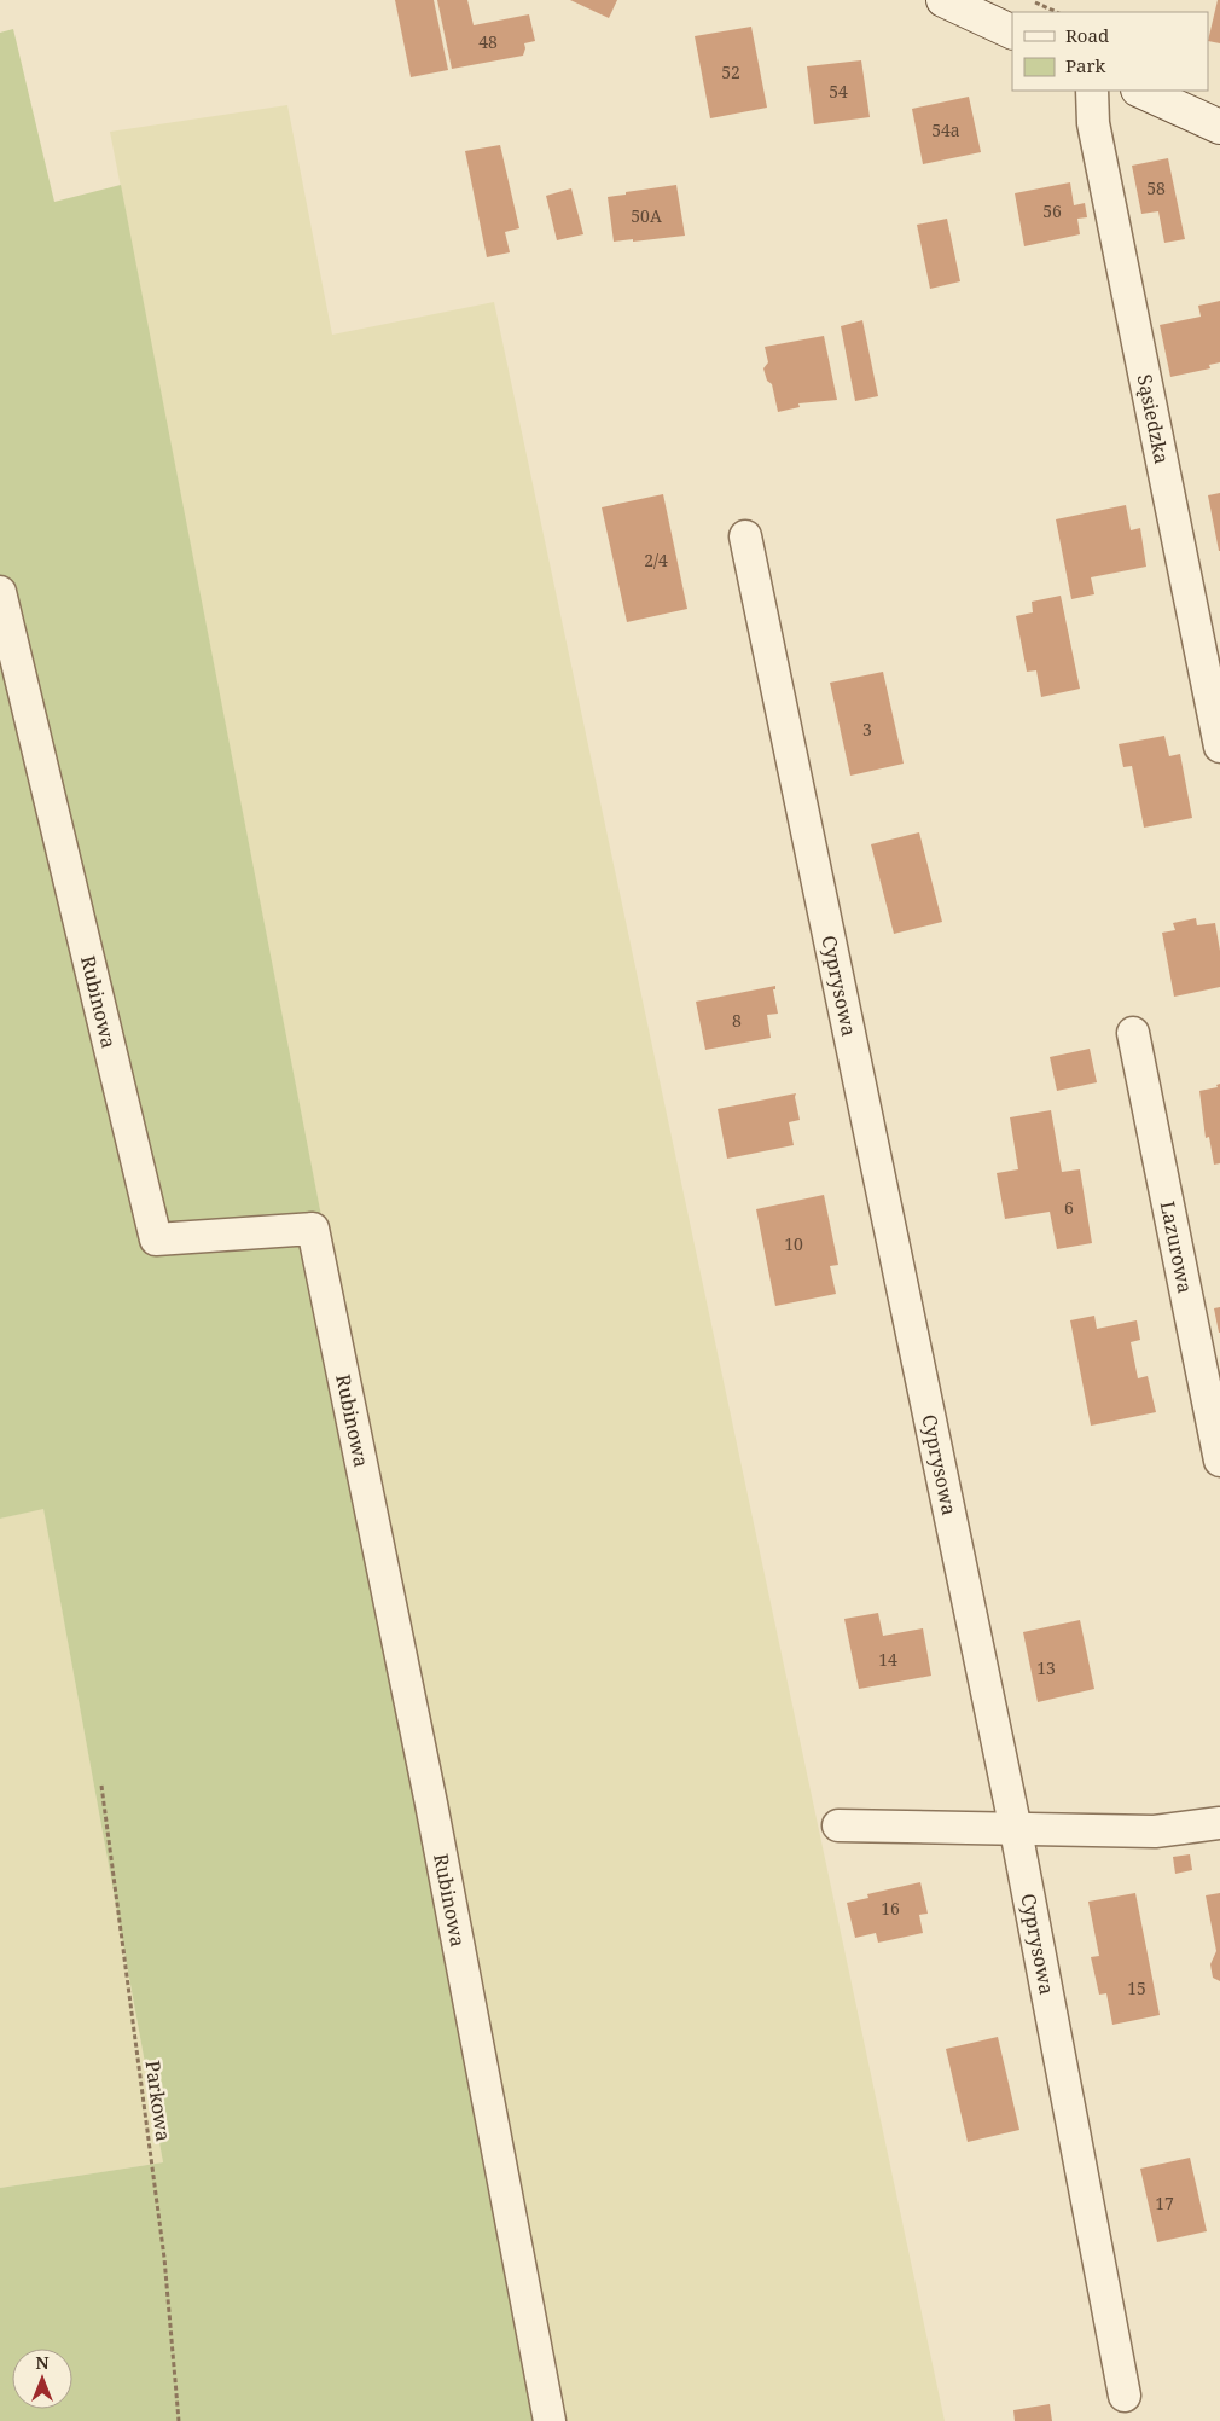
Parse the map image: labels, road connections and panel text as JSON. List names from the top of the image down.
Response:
{
  "streets": {
    "street": [
      "Sąsiedzka",
      "Cyprysowa",
      "Rubinowa",
      "Lazurowa"
    ],
    "path": ["Parkowa"]
  },
  "house_numbers": [
    "48",
    "52",
    "54",
    "54a",
    "58",
    "56",
    "50A",
    "2/4",
    "3",
    "8",
    "6",
    "10",
    "14",
    "13",
    "16",
    "15",
    "17"
  ],
  "legend": ["Road", "Park"],
  "north": "top"
}
